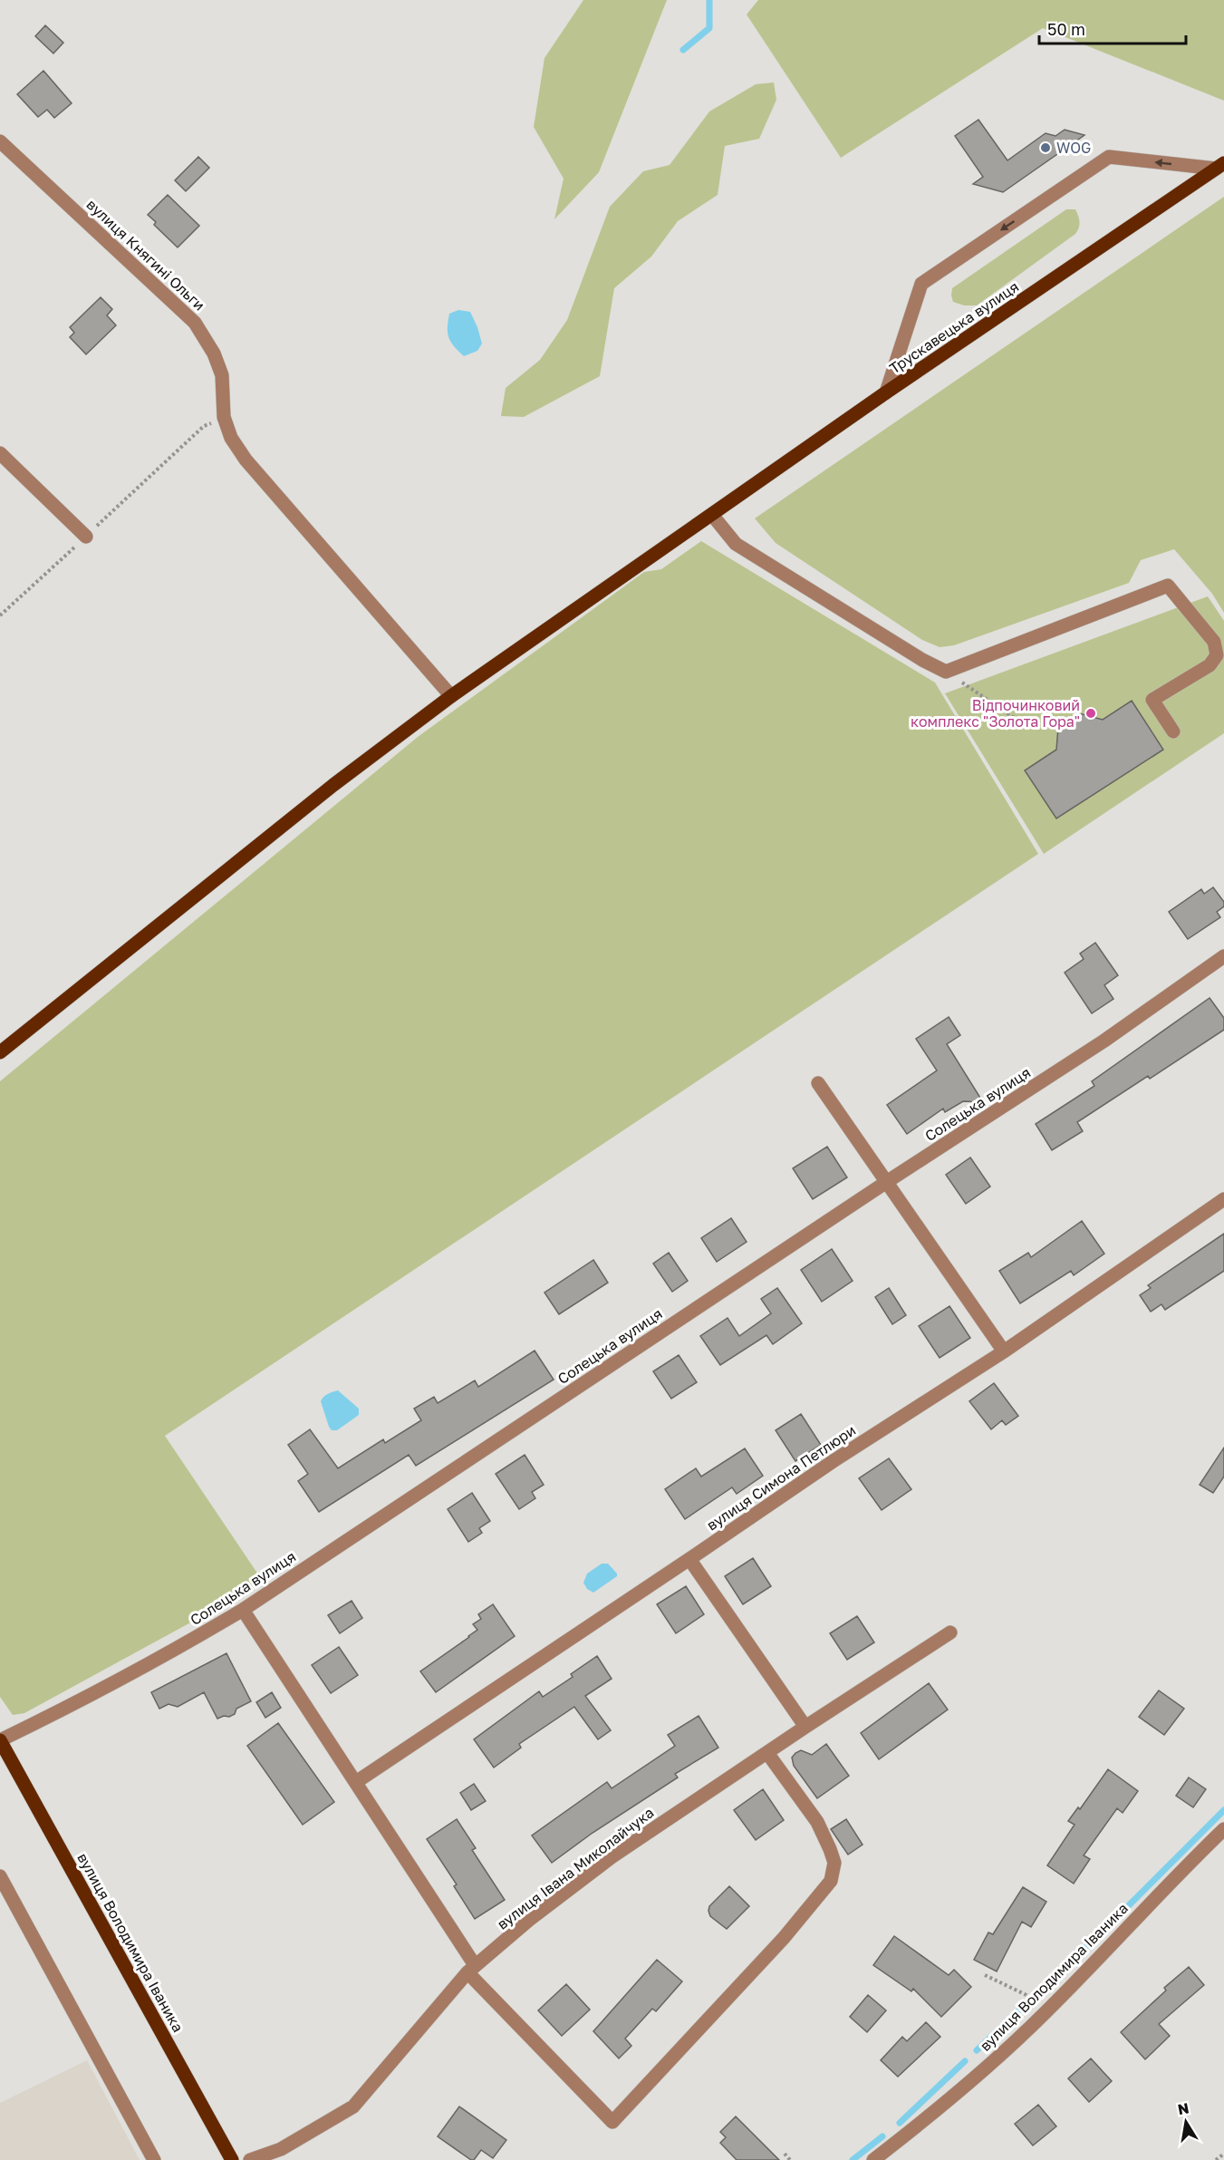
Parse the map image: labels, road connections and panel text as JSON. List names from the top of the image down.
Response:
{
  "streets": {
    "main road": ["Трускавецька вулиця", "вулиця Володимира Іваника"],
    "street": [
      "вулиця Княгині Ольги",
      "Солецька вулиця",
      "вулиця Симона Петлюри",
      "вулиця Івана Миколайчука"
    ]
  },
  "crossings": [
    ["вулиця Княгині Ольги", "Трускавецька вулиця"],
    ["Солецька вулиця", "вулиця Володимира Іваника"]
  ],
  "places": ["WOG", "Відпочинковий комплекс \"Золота Гора\""],
  "scale_bar": "50 m",
  "north": "top"
}
